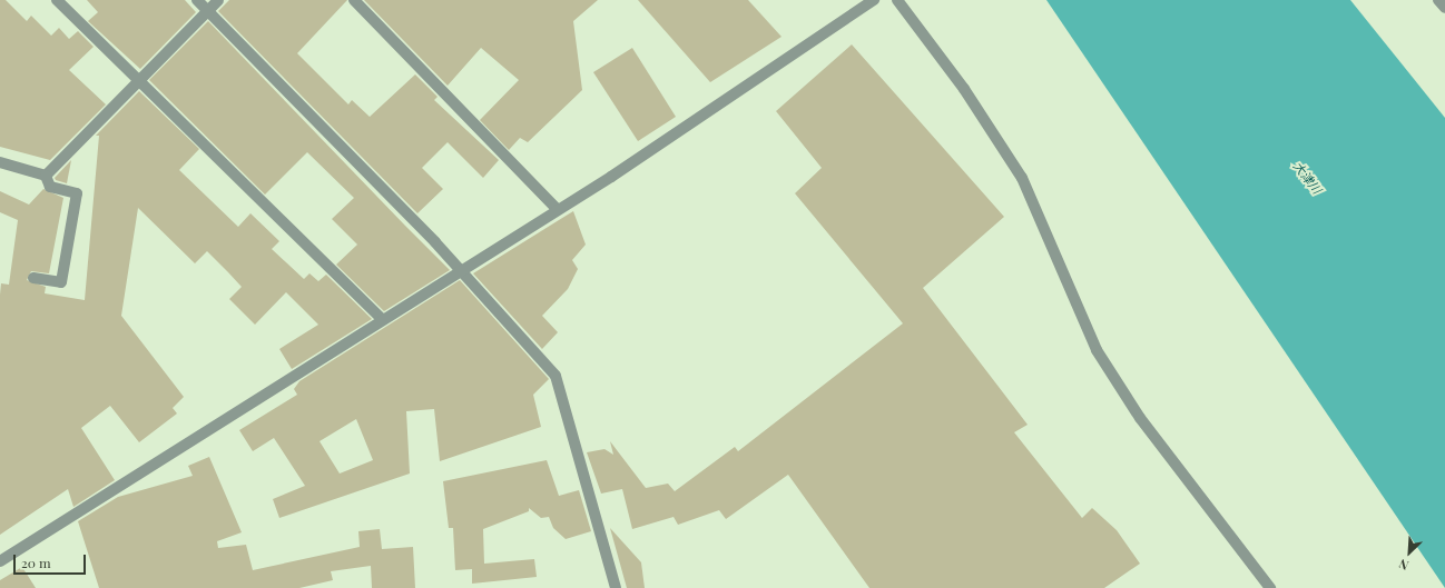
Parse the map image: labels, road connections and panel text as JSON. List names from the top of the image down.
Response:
{
  "water": ["大津川"],
  "scale_bar": "20 m",
  "north": "bottom left"
}
